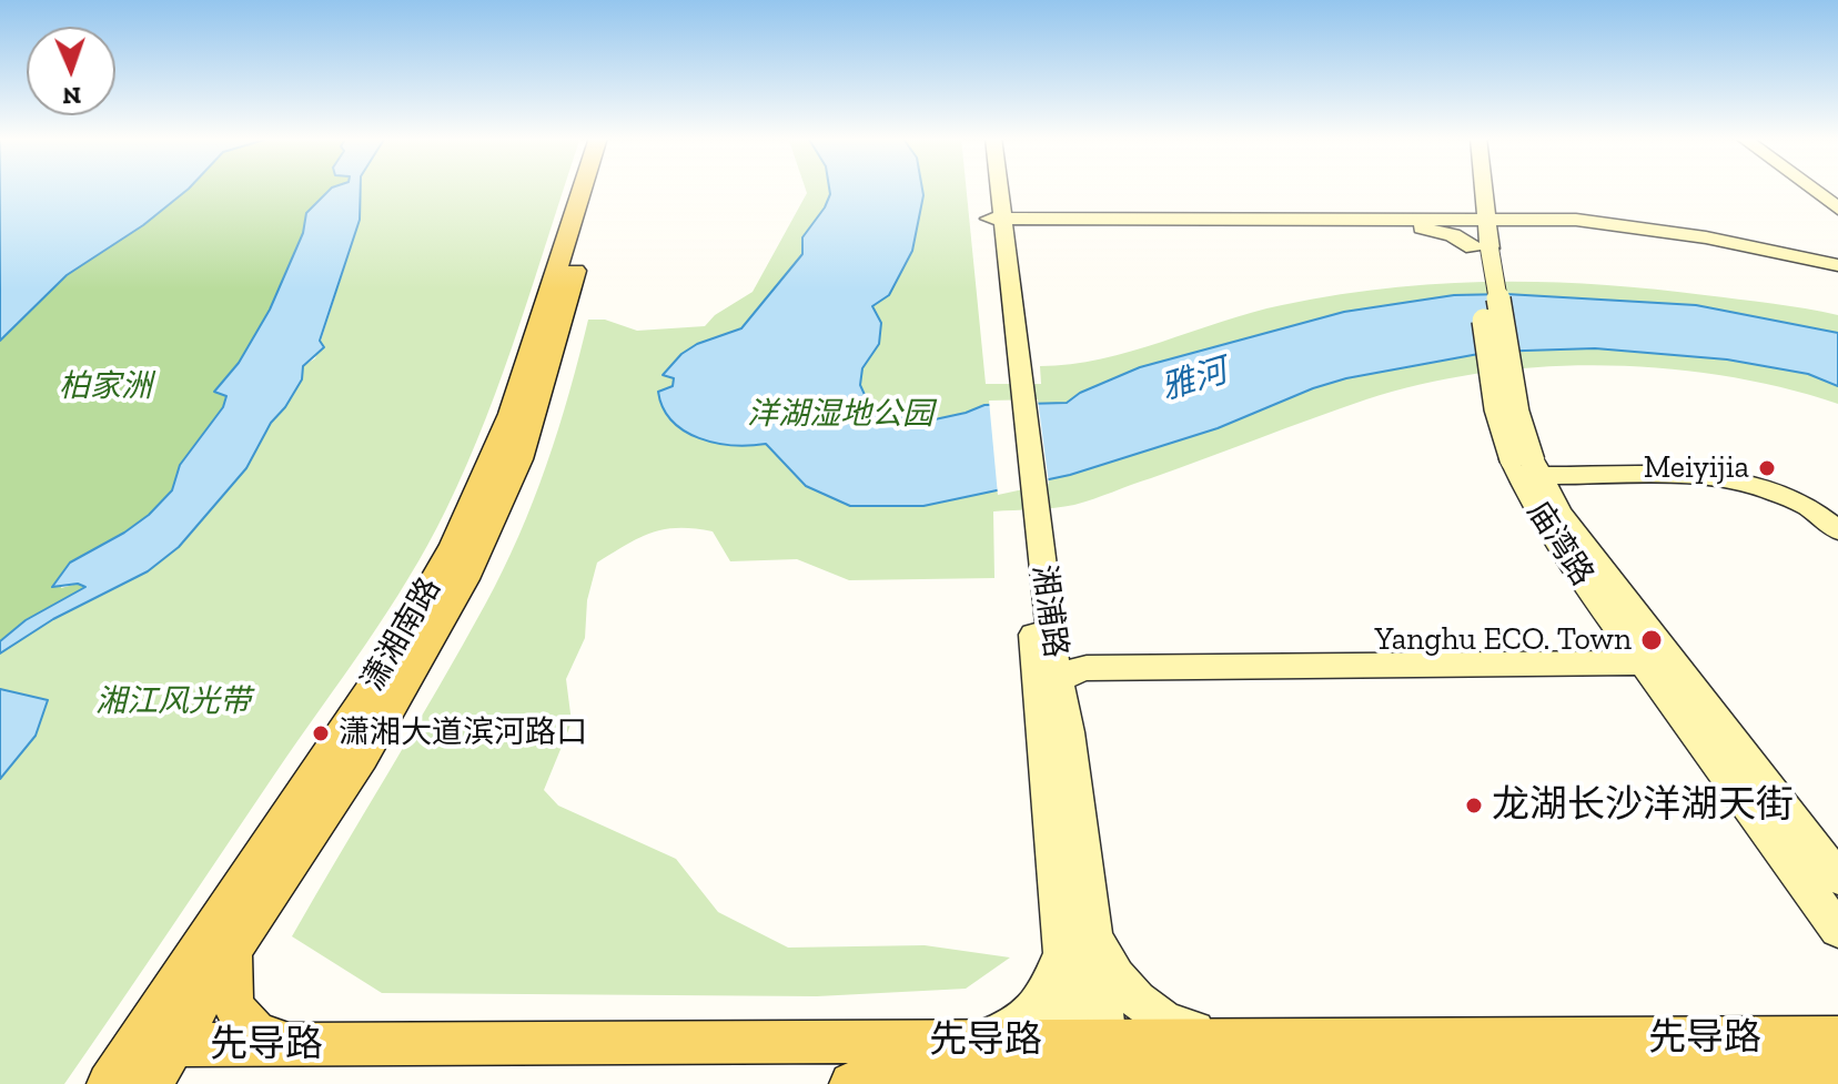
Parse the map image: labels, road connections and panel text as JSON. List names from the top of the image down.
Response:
{
  "streets": {
    "main road": [
      "庙湾路",
      "湘浦路",
      "潇湘南路",
      "先导路"
    ]
  },
  "crossings": [
    ["湘浦路", "先导路"],
    ["潇湘南路", "先导路"]
  ],
  "water": ["雅河"],
  "parks": ["柏家洲", "洋湖湿地公园", "湘江风光带"],
  "places": [
    "Meiyijia",
    "Yanghu ECO. Town",
    "潇湘大道滨河路口",
    "龙湖长沙洋湖天街"
  ],
  "north": "bottom"
}
